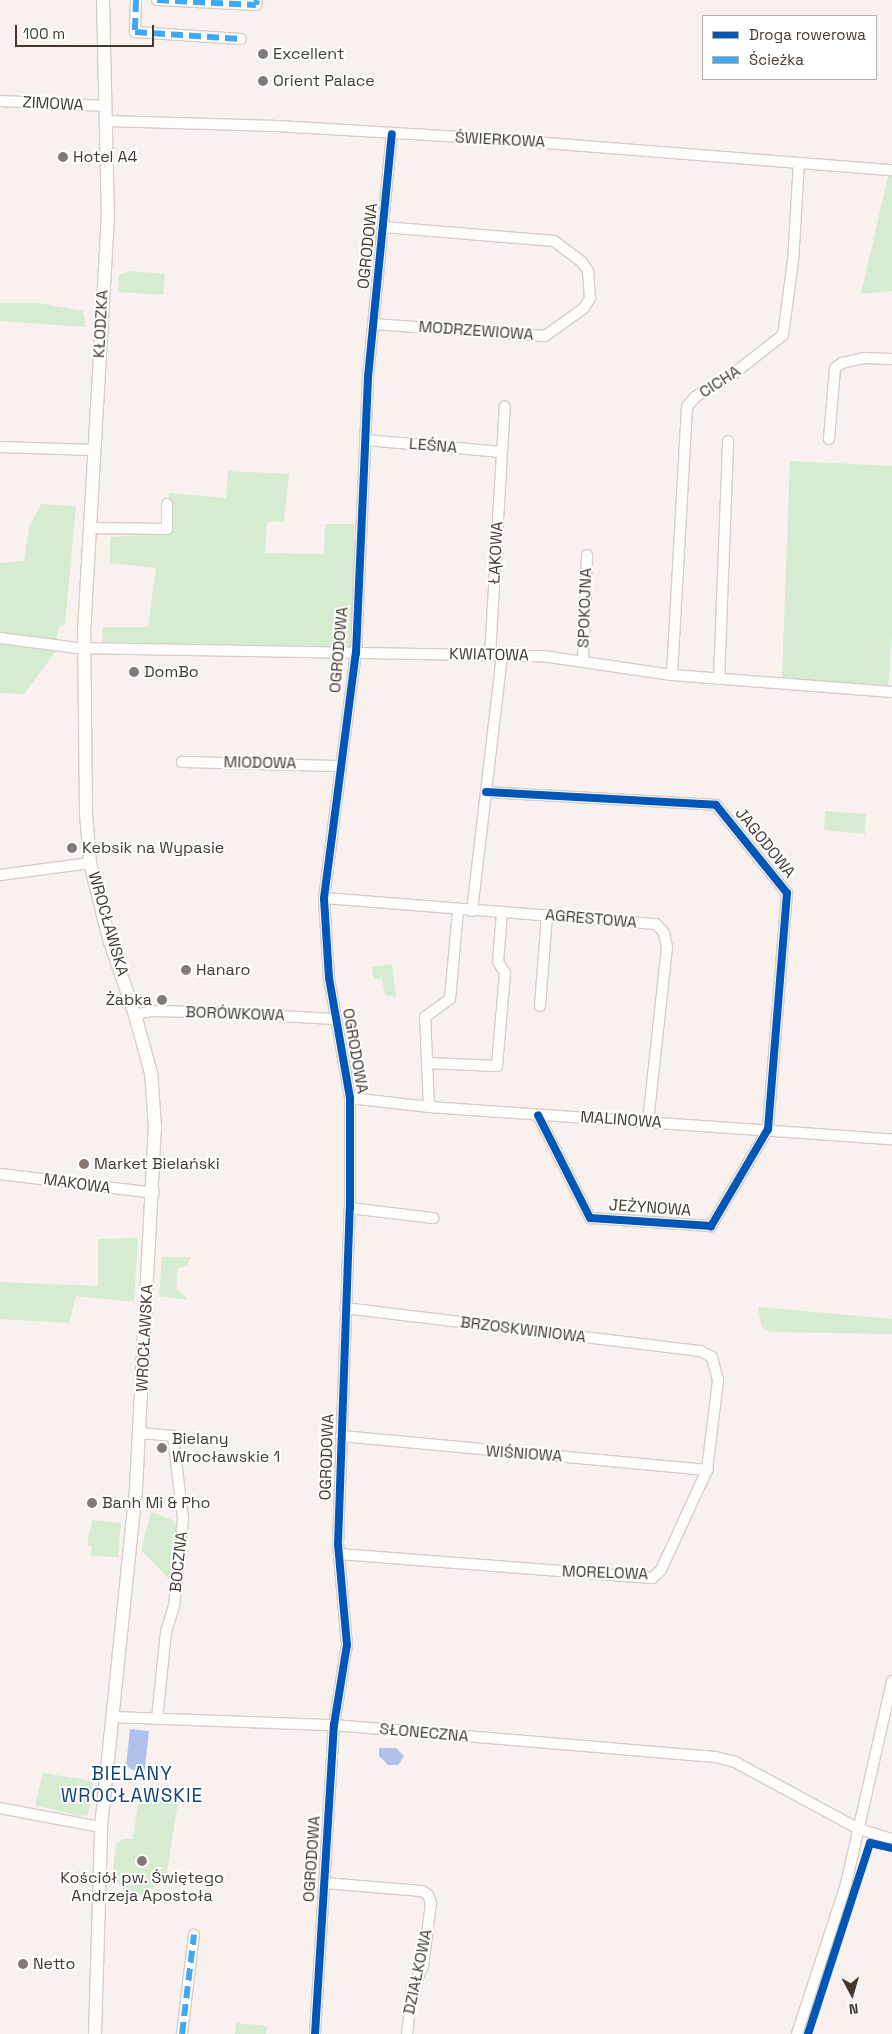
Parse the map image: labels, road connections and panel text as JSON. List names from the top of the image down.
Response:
{
  "streets": {
    "main road": ["KŁODZKA", "WROCŁAWSKA"],
    "street": [
      "ZIMOWA",
      "ŚWIERKOWA",
      "OGRODOWA",
      "MODRZEWIOWA",
      "CICHA",
      "LEŚNA",
      "ŁĄKOWA",
      "SPOKOJNA",
      "KWIATOWA",
      "MIODOWA",
      "JAGODOWA",
      "AGRESTOWA",
      "BORÓWKOWA",
      "MALINOWA",
      "MAKOWA",
      "JEŻYNOWA",
      "BRZOSKWINIOWA",
      "WIŚNIOWA",
      "BOCZNA",
      "MORELOWA",
      "SŁONECZNA",
      "DZIAŁKOWA"
    ]
  },
  "crossings": [
    ["ZIMOWA", "KŁODZKA"],
    ["ŚWIERKOWA", "OGRODOWA"],
    ["ŚWIERKOWA", "KŁODZKA"],
    ["ŚWIERKOWA", "CICHA"],
    ["OGRODOWA", "MODRZEWIOWA"],
    ["OGRODOWA", "LEŚNA"],
    ["OGRODOWA", "KWIATOWA"],
    ["OGRODOWA", "MIODOWA"],
    ["OGRODOWA", "AGRESTOWA"],
    ["OGRODOWA", "BORÓWKOWA"],
    ["OGRODOWA", "MALINOWA"],
    ["OGRODOWA", "BRZOSKWINIOWA"],
    ["OGRODOWA", "WIŚNIOWA"],
    ["OGRODOWA", "MORELOWA"],
    ["OGRODOWA", "SŁONECZNA"],
    ["OGRODOWA", "DZIAŁKOWA"],
    ["KŁODZKA", "KWIATOWA"],
    ["KŁODZKA", "WROCŁAWSKA"],
    ["CICHA", "KWIATOWA"],
    ["LEŚNA", "ŁĄKOWA"],
    ["ŁĄKOWA", "KWIATOWA"],
    ["SPOKOJNA", "KWIATOWA"],
    ["KWIATOWA", "WROCŁAWSKA"],
    ["JAGODOWA", "MALINOWA"],
    ["JAGODOWA", "JEŻYNOWA"],
    ["AGRESTOWA", "MALINOWA"],
    ["WROCŁAWSKA", "BORÓWKOWA"],
    ["WROCŁAWSKA", "MAKOWA"],
    ["WROCŁAWSKA", "BOCZNA"],
    ["WROCŁAWSKA", "SŁONECZNA"],
    ["MALINOWA", "JEŻYNOWA"],
    ["BRZOSKWINIOWA", "MORELOWA"],
    ["WIŚNIOWA", "MORELOWA"],
    ["BOCZNA", "SŁONECZNA"]
  ],
  "districts": ["BIELANY WROCŁAWSKIE"],
  "places": [
    "Excellent",
    "Orient Palace",
    "Hotel A4",
    "DomBo",
    "Kebsik na Wypasie",
    "Hanaro",
    "Żabka",
    "Market Bielański",
    "Bielany Wrocławskie 1",
    "Banh Mi & Pho",
    "Kościół pw. Świętego Andrzeja Apostoła",
    "Netto"
  ],
  "legend": ["Droga rowerowa", "Ścieżka"],
  "scale_bar": "100 m",
  "north": "bottom"
}
